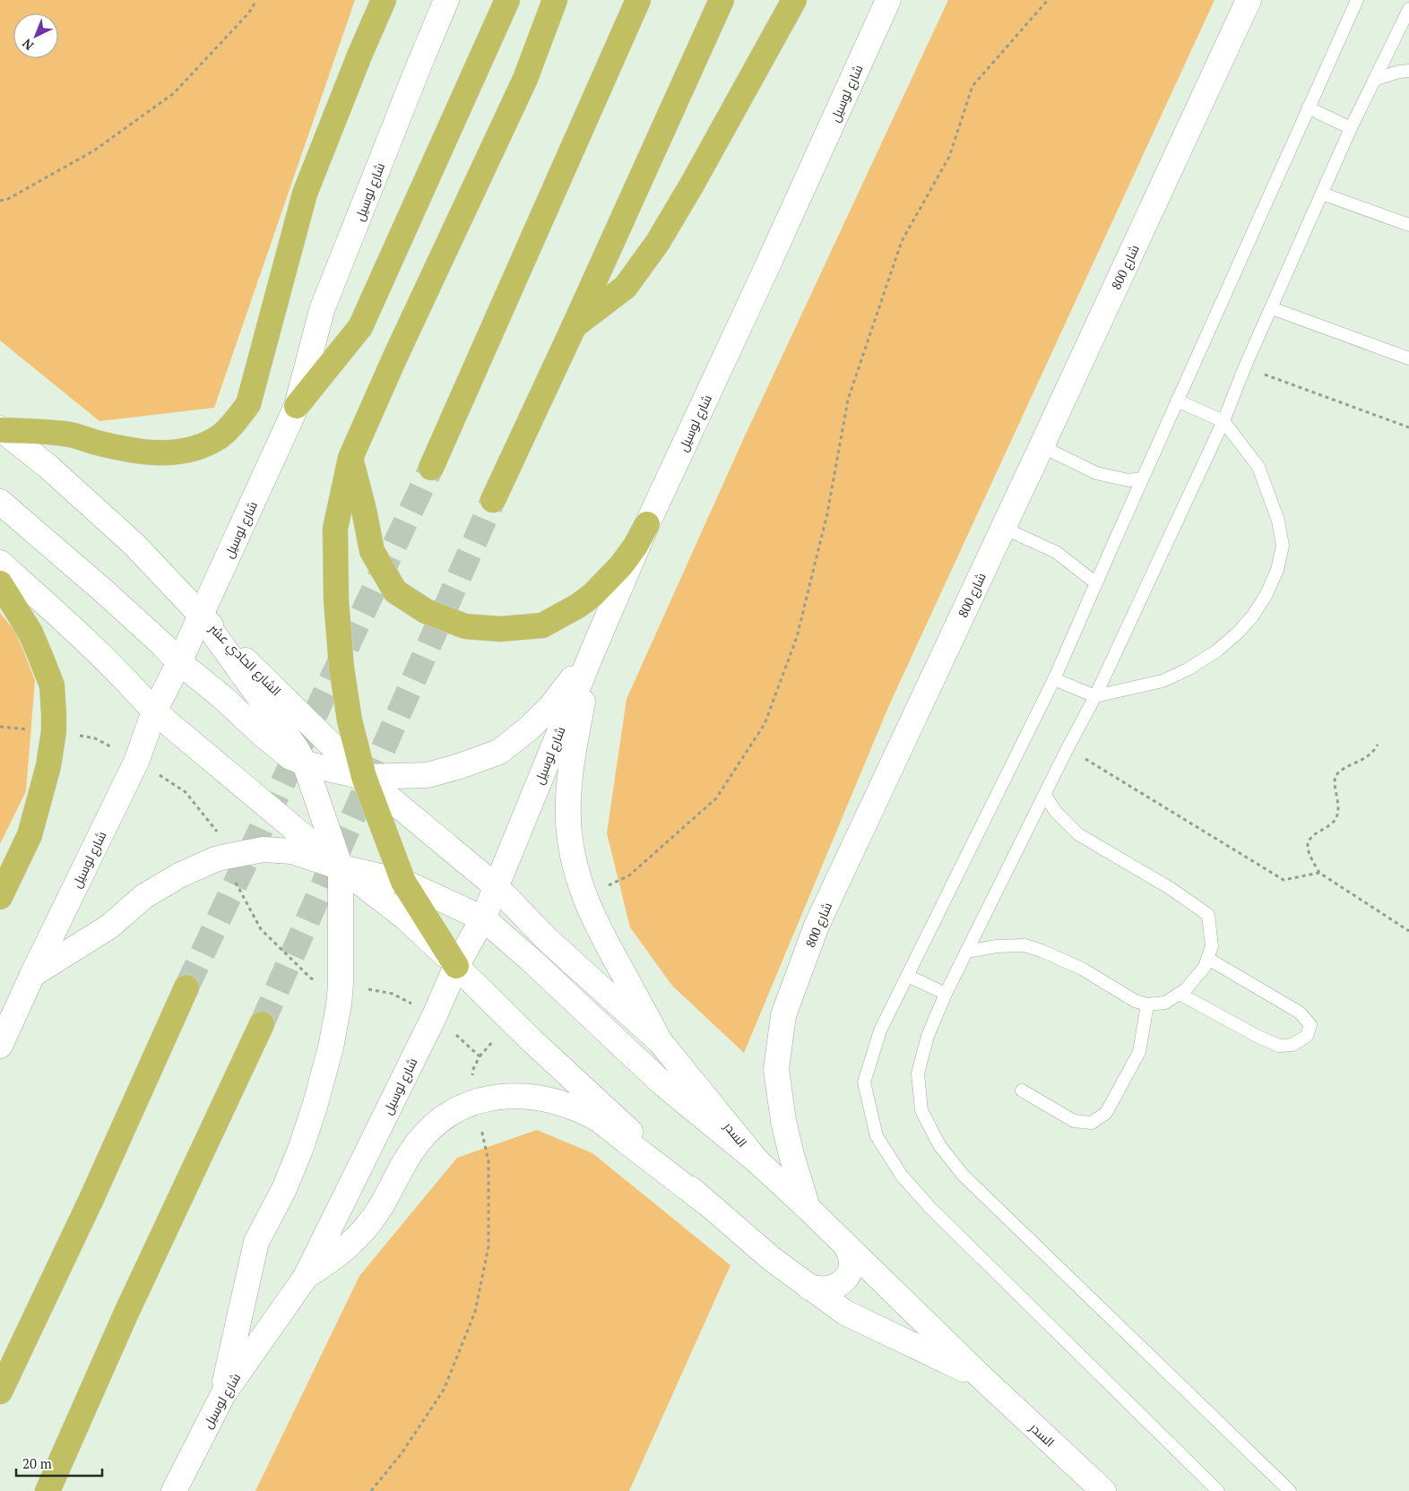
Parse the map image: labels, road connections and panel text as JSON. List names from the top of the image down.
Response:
{
  "streets": {
    "street": [
      "شارع لوسيل",
      "شارع 800",
      "الشارع الحادي عشر",
      "السدر"
    ]
  },
  "crossings": [
    ["شارع لوسيل", "الشارع الحادي عشر"],
    ["شارع لوسيل", "السدر"],
    ["شارع 800", "السدر"],
    ["الشارع الحادي عشر", "السدر"]
  ],
  "scale_bar": "20 m",
  "north": "bottom left"
}
